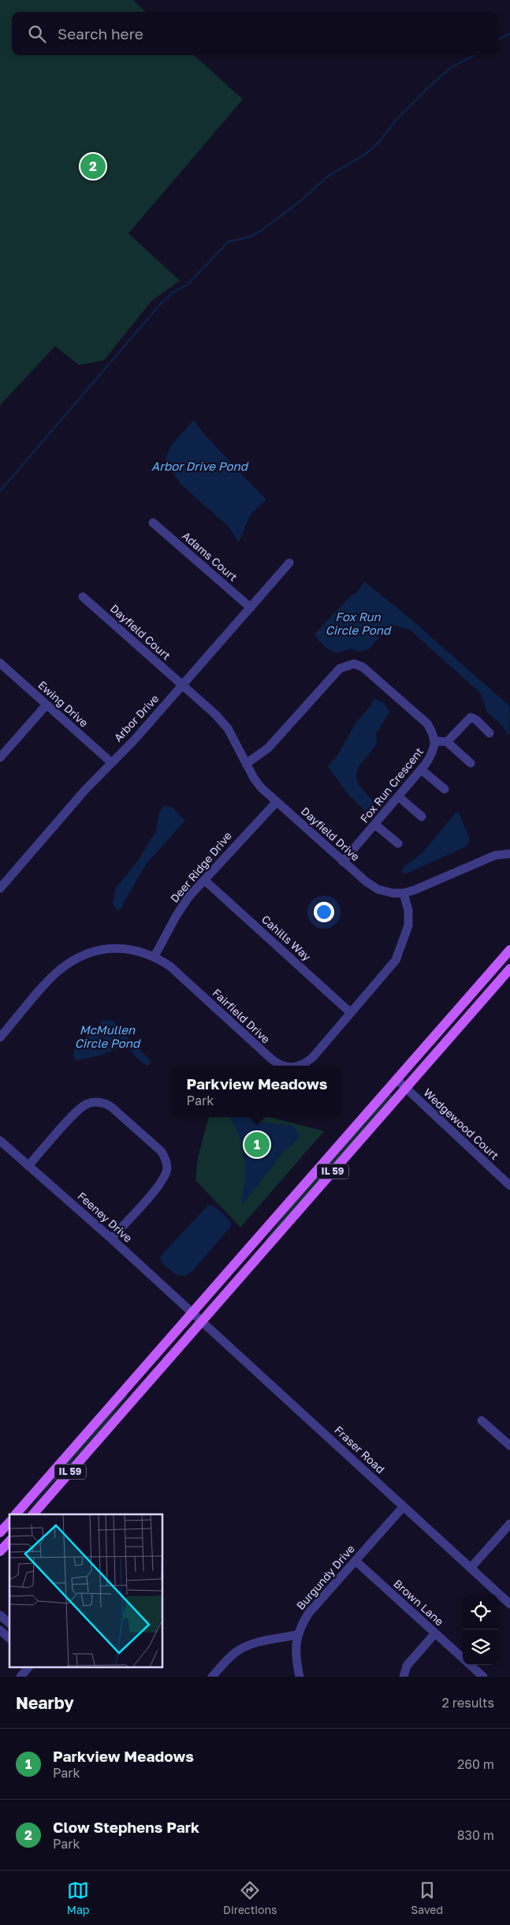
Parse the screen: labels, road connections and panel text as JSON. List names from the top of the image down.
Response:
{
  "streets": {
    "main road": ["IL 59"],
    "street": [
      "Adams Court",
      "Dayfield Court",
      "Ewing Drive",
      "Arbor Drive",
      "Fox Run Crescent",
      "Dayfield Drive",
      "Deer Ridge Drive",
      "Cahills Way",
      "Fairfield Drive",
      "Wedgewood Court",
      "Feeney Drive",
      "Fraser Road",
      "Burgundy Drive",
      "Brown Lane"
    ]
  },
  "crossings": [
    ["Adams Court", "Arbor Drive"],
    ["Dayfield Court", "Arbor Drive"],
    ["Dayfield Court", "Dayfield Drive"],
    ["Ewing Drive", "Arbor Drive"],
    ["Arbor Drive", "Dayfield Drive"],
    ["Fox Run Crescent", "Dayfield Drive"],
    ["Dayfield Drive", "Deer Ridge Drive"],
    ["Dayfield Drive", "Fairfield Drive"],
    ["Deer Ridge Drive", "Cahills Way"],
    ["Deer Ridge Drive", "Fairfield Drive"],
    ["Cahills Way", "Fairfield Drive"],
    ["Wedgewood Court", "IL 59"],
    ["IL 59", "Feeney Drive"],
    ["IL 59", "Fraser Road"],
    ["Feeney Drive", "Fraser Road"],
    ["Fraser Road", "Burgundy Drive"],
    ["Burgundy Drive", "Brown Lane"]
  ],
  "water": ["Arbor Drive Pond", "Fox Run Circle Pond", "McMullen Circle Pond"],
  "page": {
    "search": "Search here",
    "pins": ["2", "1"],
    "popup": ["Parkview Meadows", "Park"],
    "heading": ["Nearby", "2 results"],
    "list": [
      {
        "mark": "1",
        "name": "Parkview Meadows",
        "note": "Park",
        "value": "260 m"
      },
      {
        "mark": "2",
        "name": "Clow Stephens Park",
        "note": "Park",
        "value": "830 m"
      }
    ],
    "nav": ["Map", "Directions", "Saved"]
  }
}
